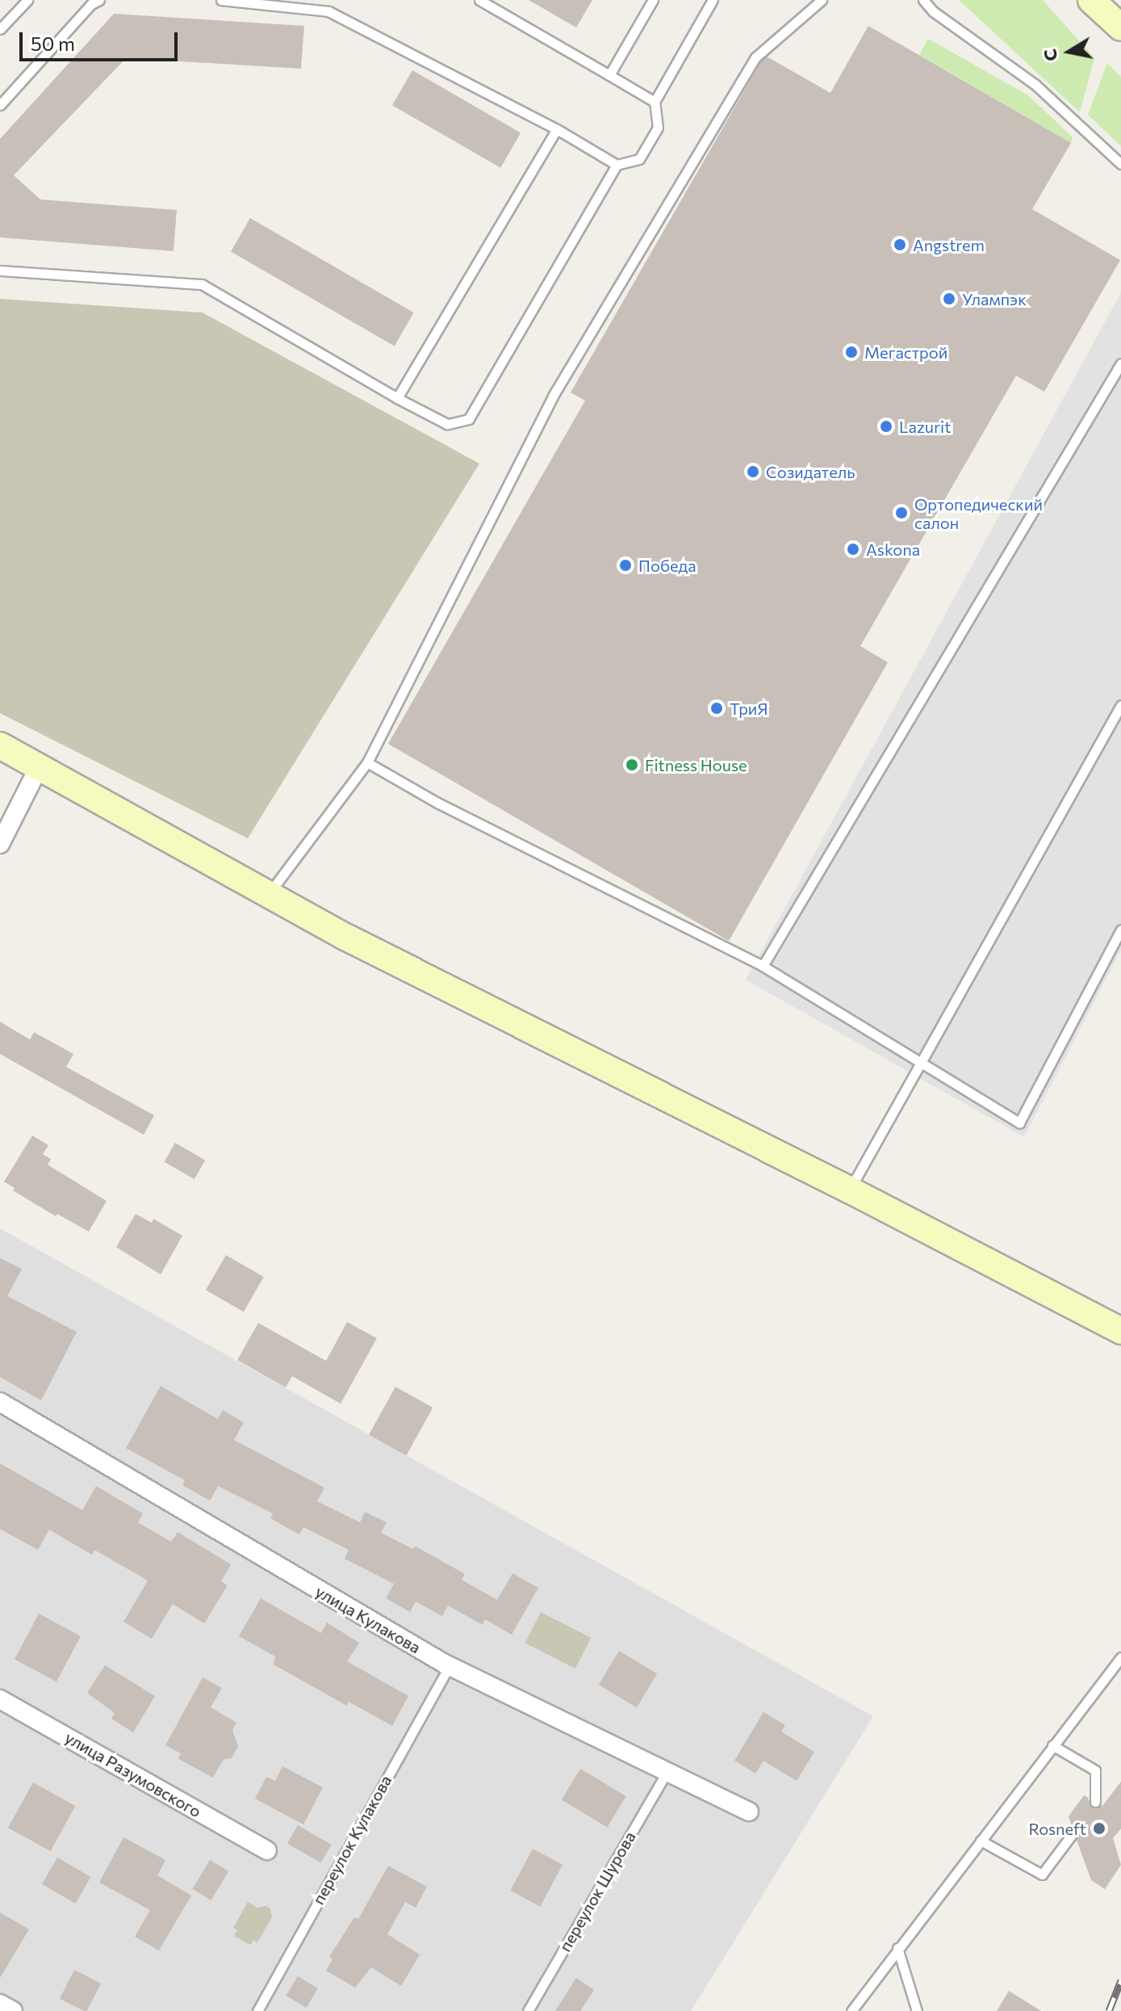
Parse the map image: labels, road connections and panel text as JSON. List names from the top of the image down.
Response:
{
  "streets": {
    "street": ["улица Кулакова", "улица Разумовского"],
    "lane": ["переулок Кулакова", "переулок Шурова"]
  },
  "crossings": [
    ["улица Кулакова", "переулок Шурова"]
  ],
  "places": [
    "Angstrem",
    "Улампэк",
    "Мегастрой",
    "Lazurit",
    "Созидатель",
    "Ортопедический салон",
    "Askona",
    "Победа",
    "ТриЯ",
    "Fitness House",
    "Rosneft"
  ],
  "scale_bar": "50 m",
  "north": "left"
}
